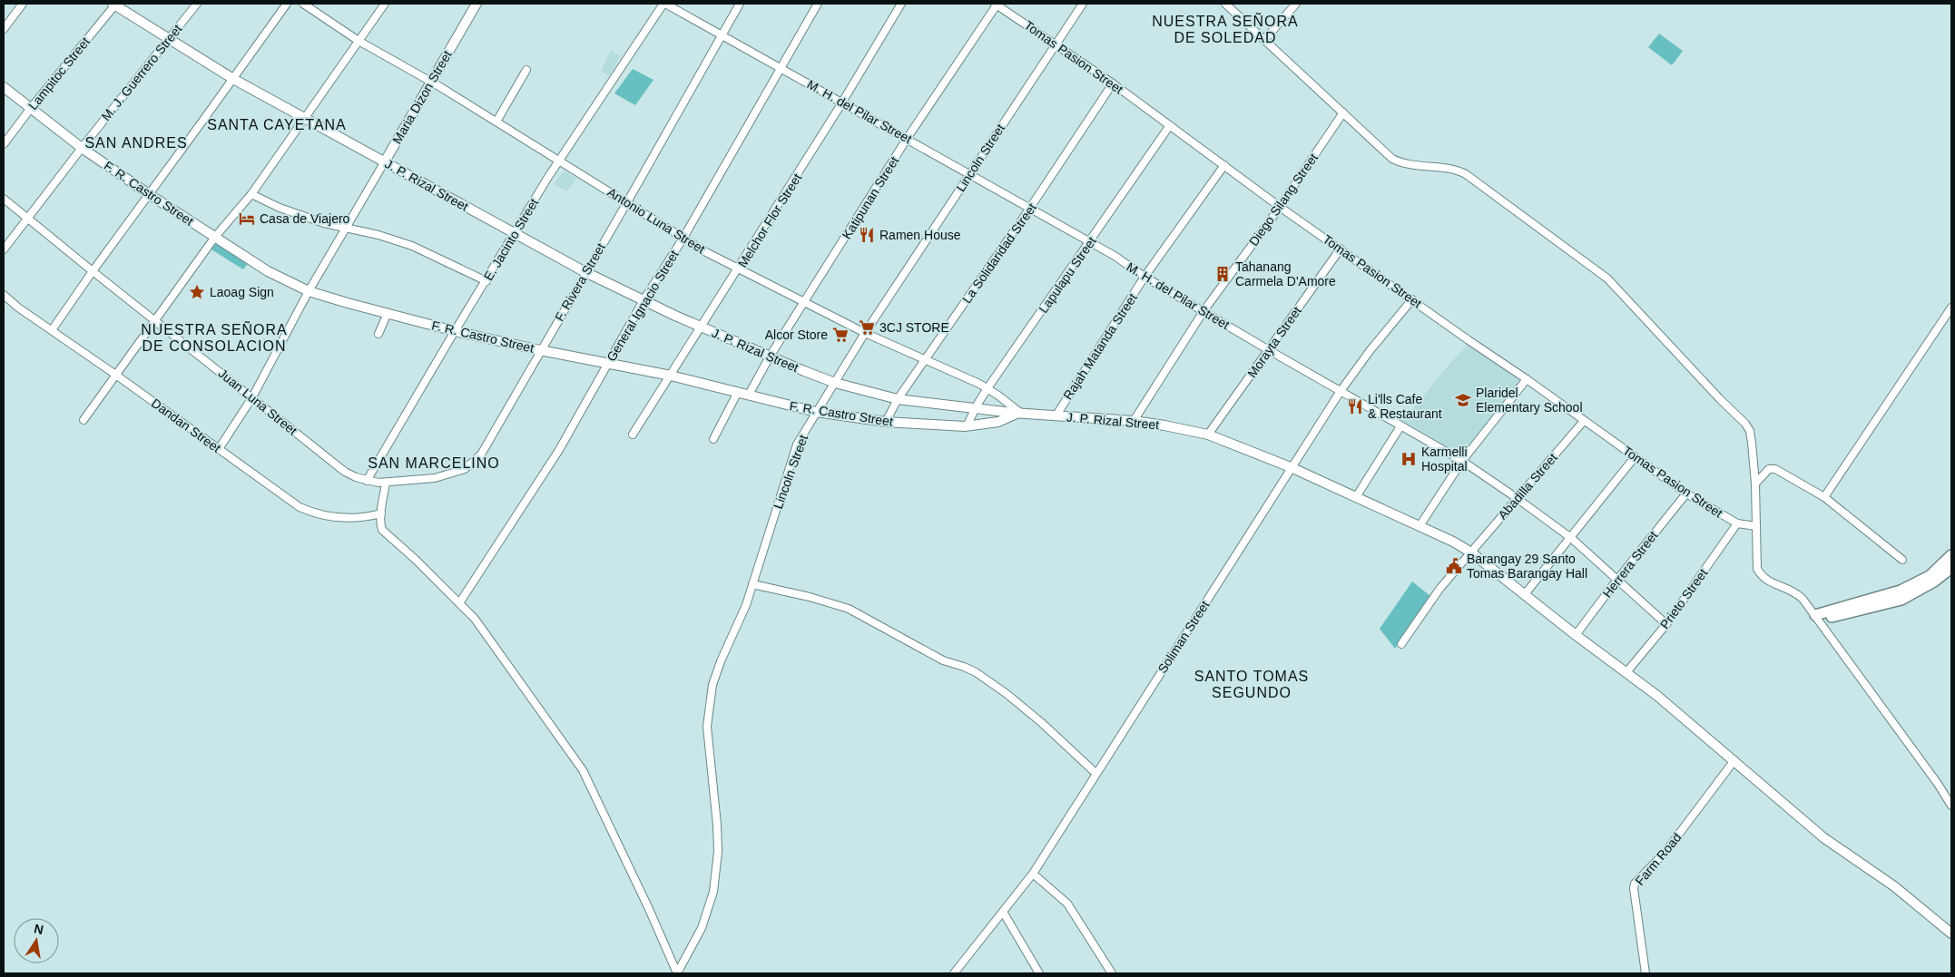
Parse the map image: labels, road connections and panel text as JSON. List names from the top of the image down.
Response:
{
  "streets": {
    "main road": ["Maria Dizon Street", "J. P. Rizal Street", "F. R. Castro Street"],
    "street": [
      "Tomas Pasion Street",
      "M. J. Guerrero Street",
      "Lampitoc Street",
      "M. H. del Pilar Street",
      "Lincoln Street",
      "Katipunan Street",
      "Diego Silang Street",
      "Antonio Luna Street",
      "Melchor Flor Street",
      "E. Jacinto Street",
      "La Solidaridad Street",
      "Lapulapu Street",
      "F. Rivera Street",
      "General Ignacio Street",
      "Morayta Street",
      "Rajah Matanda Street",
      "Juan Luna Street",
      "Dandan Street",
      "Abadilla Street",
      "Herrera Street",
      "Prieto Street",
      "Soliman Street",
      "Farm Road"
    ]
  },
  "crossings": [
    ["Tomas Pasion Street", "Lincoln Street"],
    ["Tomas Pasion Street", "Katipunan Street"],
    ["Tomas Pasion Street", "Diego Silang Street"],
    ["Tomas Pasion Street", "La Solidaridad Street"],
    ["Tomas Pasion Street", "Lapulapu Street"],
    ["Tomas Pasion Street", "Morayta Street"],
    ["Tomas Pasion Street", "Rajah Matanda Street"],
    ["Tomas Pasion Street", "Abadilla Street"],
    ["Tomas Pasion Street", "Herrera Street"],
    ["Tomas Pasion Street", "Prieto Street"],
    ["Tomas Pasion Street", "Soliman Street"],
    ["M. J. Guerrero Street", "J. P. Rizal Street"],
    ["M. J. Guerrero Street", "F. R. Castro Street"],
    ["M. J. Guerrero Street", "Juan Luna Street"],
    ["Lampitoc Street", "J. P. Rizal Street"],
    ["Lampitoc Street", "F. R. Castro Street"],
    ["Maria Dizon Street", "J. P. Rizal Street"],
    ["Maria Dizon Street", "F. R. Castro Street"],
    ["Maria Dizon Street", "Antonio Luna Street"],
    ["Maria Dizon Street", "Juan Luna Street"],
    ["Maria Dizon Street", "Dandan Street"],
    ["M. H. del Pilar Street", "Lincoln Street"],
    ["M. H. del Pilar Street", "Katipunan Street"],
    ["M. H. del Pilar Street", "Diego Silang Street"],
    ["M. H. del Pilar Street", "Melchor Flor Street"],
    ["M. H. del Pilar Street", "E. Jacinto Street"],
    ["M. H. del Pilar Street", "La Solidaridad Street"],
    ["M. H. del Pilar Street", "Lapulapu Street"],
    ["M. H. del Pilar Street", "F. Rivera Street"],
    ["M. H. del Pilar Street", "General Ignacio Street"],
    ["M. H. del Pilar Street", "Morayta Street"],
    ["M. H. del Pilar Street", "Rajah Matanda Street"],
    ["M. H. del Pilar Street", "Abadilla Street"],
    ["M. H. del Pilar Street", "Herrera Street"],
    ["M. H. del Pilar Street", "Prieto Street"],
    ["M. H. del Pilar Street", "Soliman Street"],
    ["Lincoln Street", "J. P. Rizal Street"],
    ["Lincoln Street", "F. R. Castro Street"],
    ["Lincoln Street", "Antonio Luna Street"],
    ["J. P. Rizal Street", "F. R. Castro Street"],
    ["J. P. Rizal Street", "Katipunan Street"],
    ["J. P. Rizal Street", "Diego Silang Street"],
    ["J. P. Rizal Street", "Antonio Luna Street"],
    ["J. P. Rizal Street", "Melchor Flor Street"],
    ["J. P. Rizal Street", "E. Jacinto Street"],
    ["J. P. Rizal Street", "La Solidaridad Street"],
    ["J. P. Rizal Street", "Lapulapu Street"],
    ["J. P. Rizal Street", "F. Rivera Street"],
    ["J. P. Rizal Street", "General Ignacio Street"],
    ["J. P. Rizal Street", "Morayta Street"],
    ["J. P. Rizal Street", "Rajah Matanda Street"],
    ["J. P. Rizal Street", "Abadilla Street"],
    ["J. P. Rizal Street", "Herrera Street"],
    ["J. P. Rizal Street", "Prieto Street"],
    ["J. P. Rizal Street", "Soliman Street"],
    ["J. P. Rizal Street", "Farm Road"],
    ["F. R. Castro Street", "Katipunan Street"],
    ["F. R. Castro Street", "Antonio Luna Street"],
    ["F. R. Castro Street", "Melchor Flor Street"],
    ["F. R. Castro Street", "E. Jacinto Street"],
    ["F. R. Castro Street", "La Solidaridad Street"],
    ["F. R. Castro Street", "Lapulapu Street"],
    ["F. R. Castro Street", "F. Rivera Street"],
    ["F. R. Castro Street", "General Ignacio Street"],
    ["Katipunan Street", "Antonio Luna Street"],
    ["Antonio Luna Street", "Melchor Flor Street"],
    ["Antonio Luna Street", "E. Jacinto Street"],
    ["Antonio Luna Street", "La Solidaridad Street"],
    ["Antonio Luna Street", "Lapulapu Street"],
    ["Antonio Luna Street", "F. Rivera Street"],
    ["Antonio Luna Street", "General Ignacio Street"],
    ["E. Jacinto Street", "F. Rivera Street"],
    ["E. Jacinto Street", "Juan Luna Street"],
    ["F. Rivera Street", "Juan Luna Street"]
  ],
  "districts": [
    "NUESTRA SEÑORA DE SOLEDAD",
    "SANTA CAYETANA",
    "SAN ANDRES",
    "NUESTRA SEÑORA DE CONSOLACION",
    "SAN MARCELINO",
    "SANTO TOMAS SEGUNDO"
  ],
  "places": {
    "hotel": ["Casa de Viajero"],
    "restaurant": ["Ramen House", "Li'lls Cafe & Restaurant"],
    "building": ["Tahanang Carmela D'Amore"],
    "place": ["Laoag Sign"],
    "supermarket": ["3CJ STORE", "Alcor Store"],
    "school or university": ["Plaridel Elementary School"],
    "hospital": ["Karmelli Hospital"],
    "public building": ["Barangay 29 Santo Tomas Barangay Hall"]
  },
  "north": "top"
}
